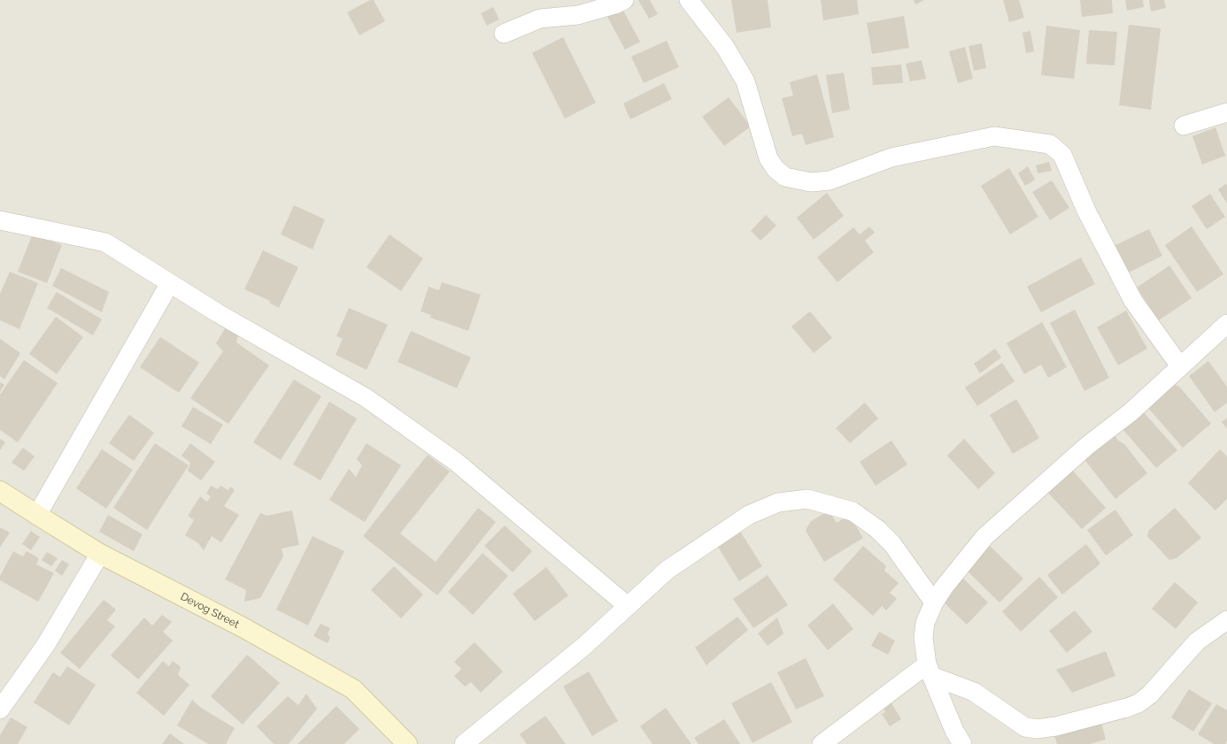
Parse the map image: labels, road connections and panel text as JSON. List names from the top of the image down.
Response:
{
  "streets": {
    "street": ["Devog Street"]
  }
}
